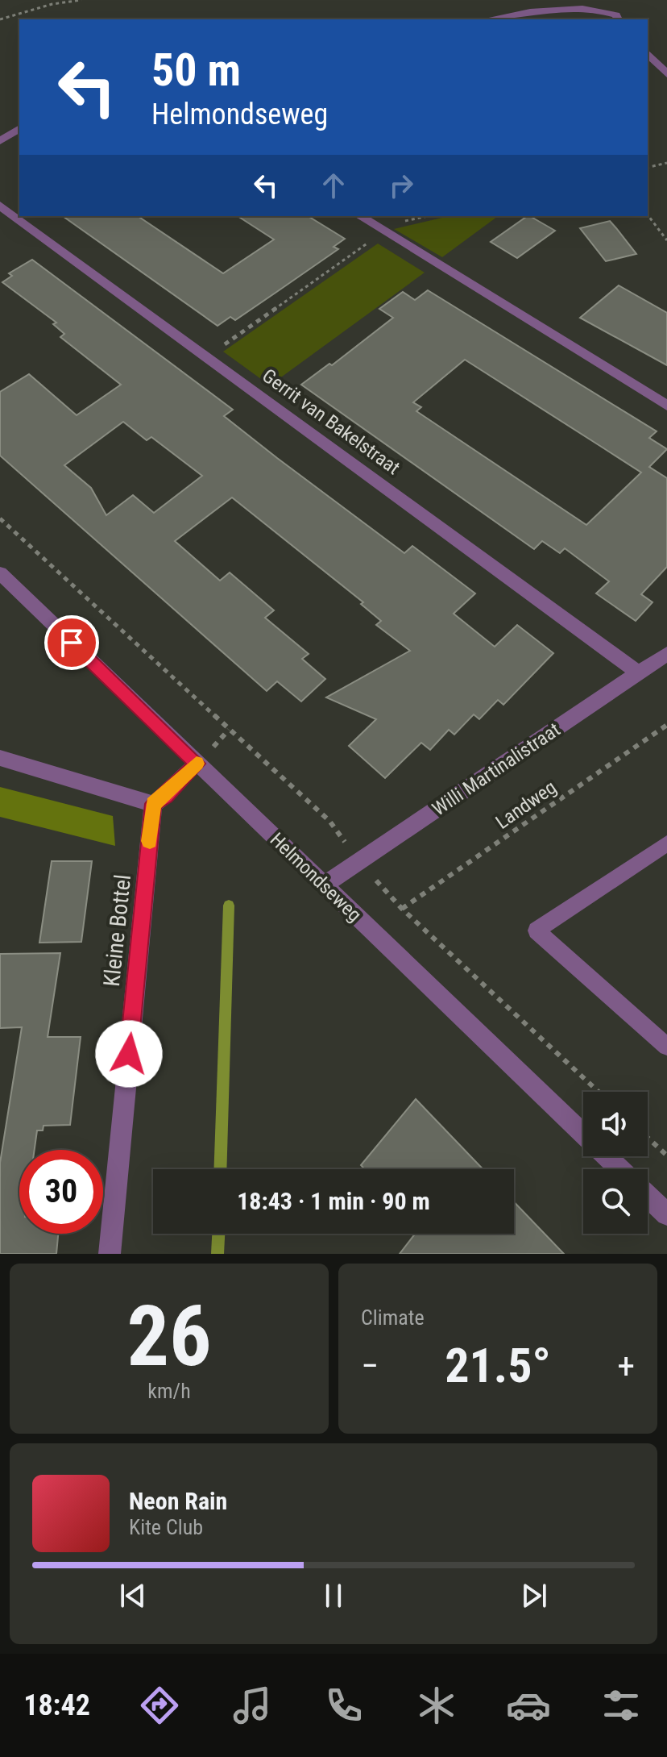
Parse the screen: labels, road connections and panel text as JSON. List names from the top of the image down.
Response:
{
  "streets": {
    "street": [
      "Gerrit van Bakelstraat",
      "Willi Martinalistraat",
      "Helmondseweg",
      "Kleine Bottel"
    ],
    "path": ["Landweg"]
  },
  "crossings": [
    ["Gerrit van Bakelstraat", "Willi Martinalistraat"],
    ["Willi Martinalistraat", "Helmondseweg"],
    ["Landweg", "Helmondseweg"]
  ],
  "page": {
    "turn": ["50 m", "Helmondseweg"],
    "limit": "30",
    "trip": "18:43 · 1 min · 90 m",
    "tile": [
      ["26", "km/h"],
      "Climate"
    ],
    "heat": ["−", "21.5°", "+"],
    "song": ["Neon Rain", "Kite Club"],
    "tabs": "18:42"
  }
}
